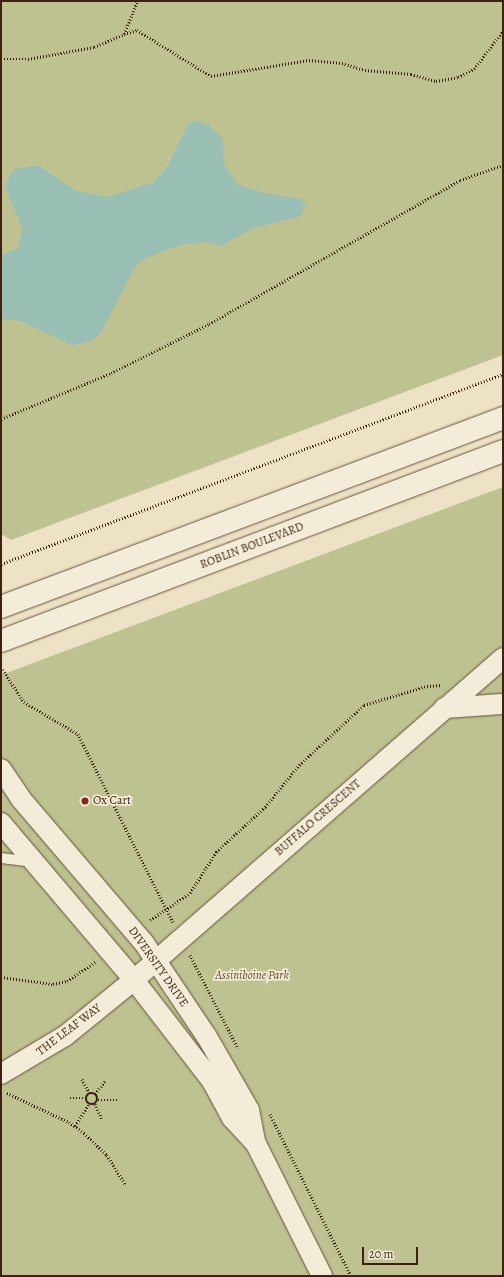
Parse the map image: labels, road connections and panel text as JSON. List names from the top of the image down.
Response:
{
  "streets": {
    "main road": ["ROBLIN BOULEVARD"],
    "street": ["BUFFALO CRESCENT", "DIVERSITY DRIVE", "THE LEAF WAY"]
  },
  "crossings": [
    ["BUFFALO CRESCENT", "DIVERSITY DRIVE"],
    ["BUFFALO CRESCENT", "THE LEAF WAY"],
    ["DIVERSITY DRIVE", "THE LEAF WAY"]
  ],
  "parks": ["Assiniboine Park"],
  "places": ["Ox Cart"],
  "scale_bar": "20 m"
}
